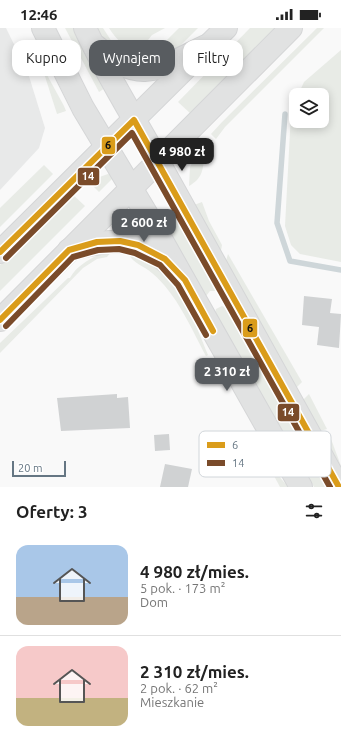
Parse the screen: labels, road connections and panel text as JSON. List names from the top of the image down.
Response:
{
  "lines": ["transit line 6", "transit line 14"],
  "legend": ["6", "14"],
  "scale_bar": "20 m",
  "page": {
    "status": "12:46",
    "chip": ["Kupno", "Wynajem", "Filtry"],
    "price": ["4 980 zł", "2 600 zł", "2 310 zł"],
    "scale": "20 m",
    "heading": "Oferty: 3",
    "list": [
      {
        "name": "4 980 zł/mies.",
        "note": "5 pok. · 173 m² · Dom"
      },
      {
        "name": "2 310 zł/mies.",
        "note": "2 pok. · 62 m² · Mieszkanie"
      }
    ]
  }
}
